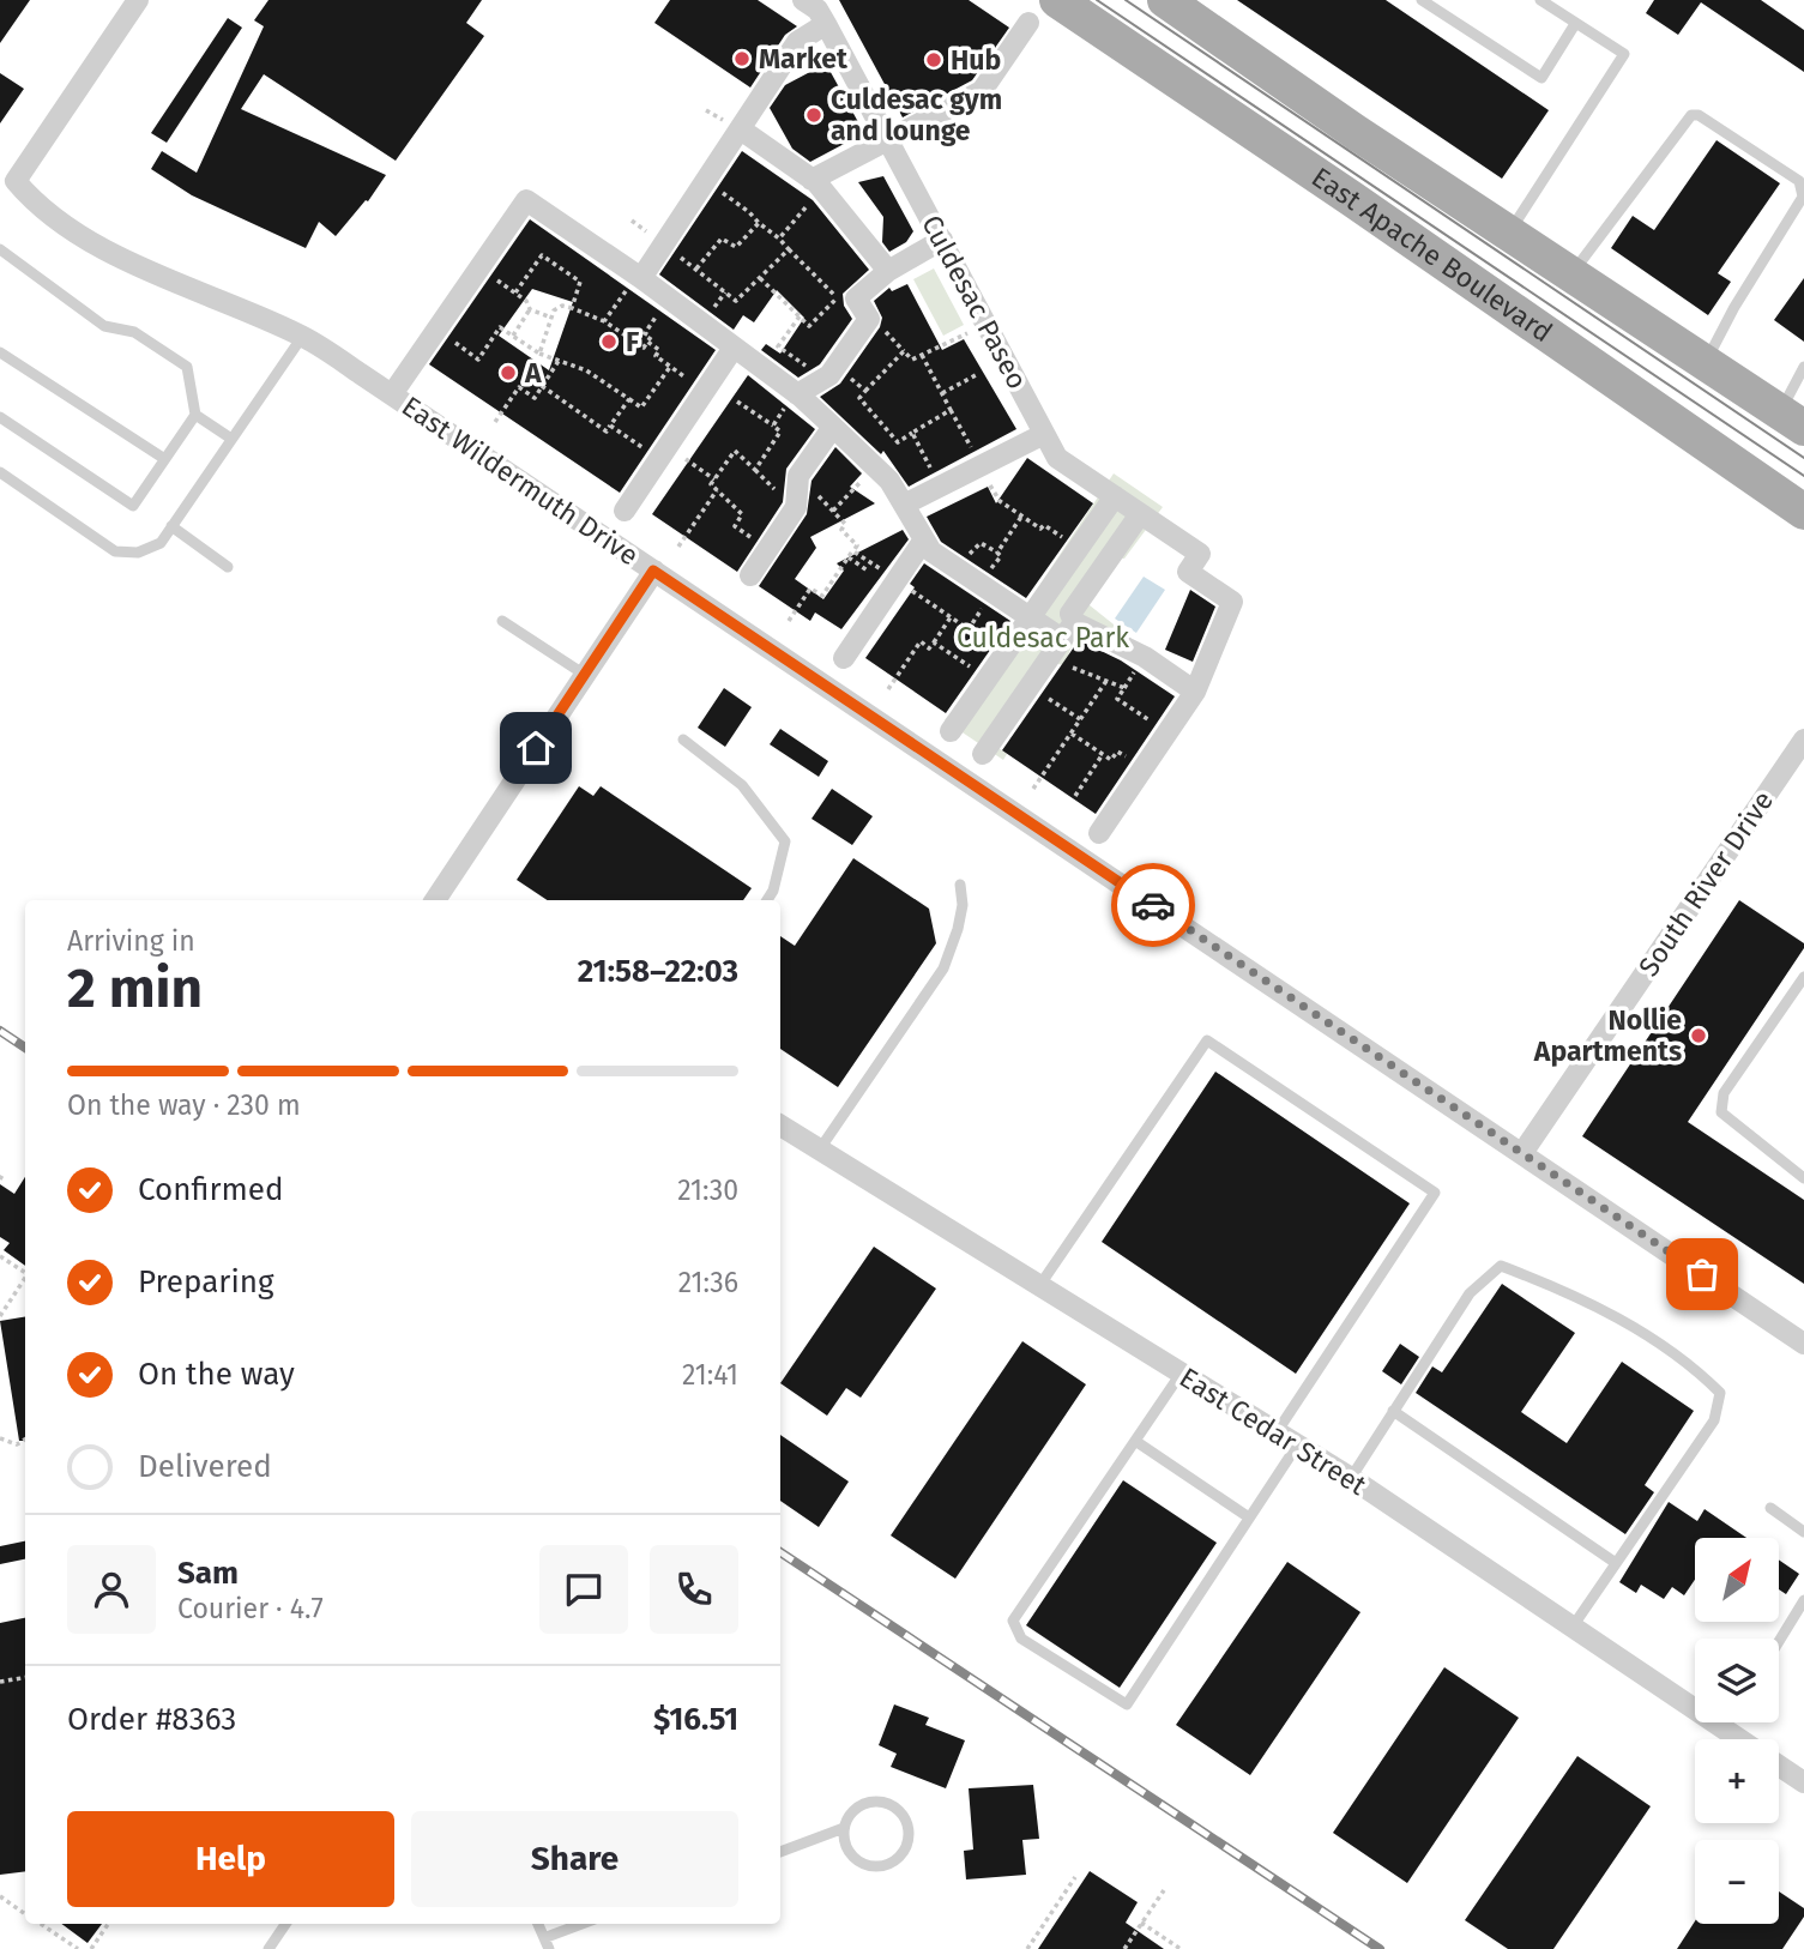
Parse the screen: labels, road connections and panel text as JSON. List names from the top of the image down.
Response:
{
  "streets": {
    "main road": ["East Apache Boulevard"],
    "street": [
      "Culdesac Paseo",
      "East Wildermuth Drive",
      "South River Drive",
      "East Cedar Street"
    ]
  },
  "crossings": [
    ["East Wildermuth Drive", "South River Drive"]
  ],
  "parks": ["Culdesac Park"],
  "places": [
    "Market",
    "Hub",
    "Culdesac gym and lounge",
    "F",
    "A",
    "Nollie Apartments"
  ],
  "north": "top right",
  "page": {
    "heading": ["2 min", "Arriving in", "21:58–22:03"],
    "panel": [
      "Sam",
      "Courier · 4.7",
      "Order #8363",
      "$16.51"
    ],
    "bar": "On the way · 230 m",
    "list": [
      ["Confirmed", "21:30"],
      ["Preparing", "21:36"],
      ["On the way", "21:41"],
      "Delivered"
    ],
    "map_buttons": ["+", "−"],
    "buttons": ["Help", "Share"]
  }
}
